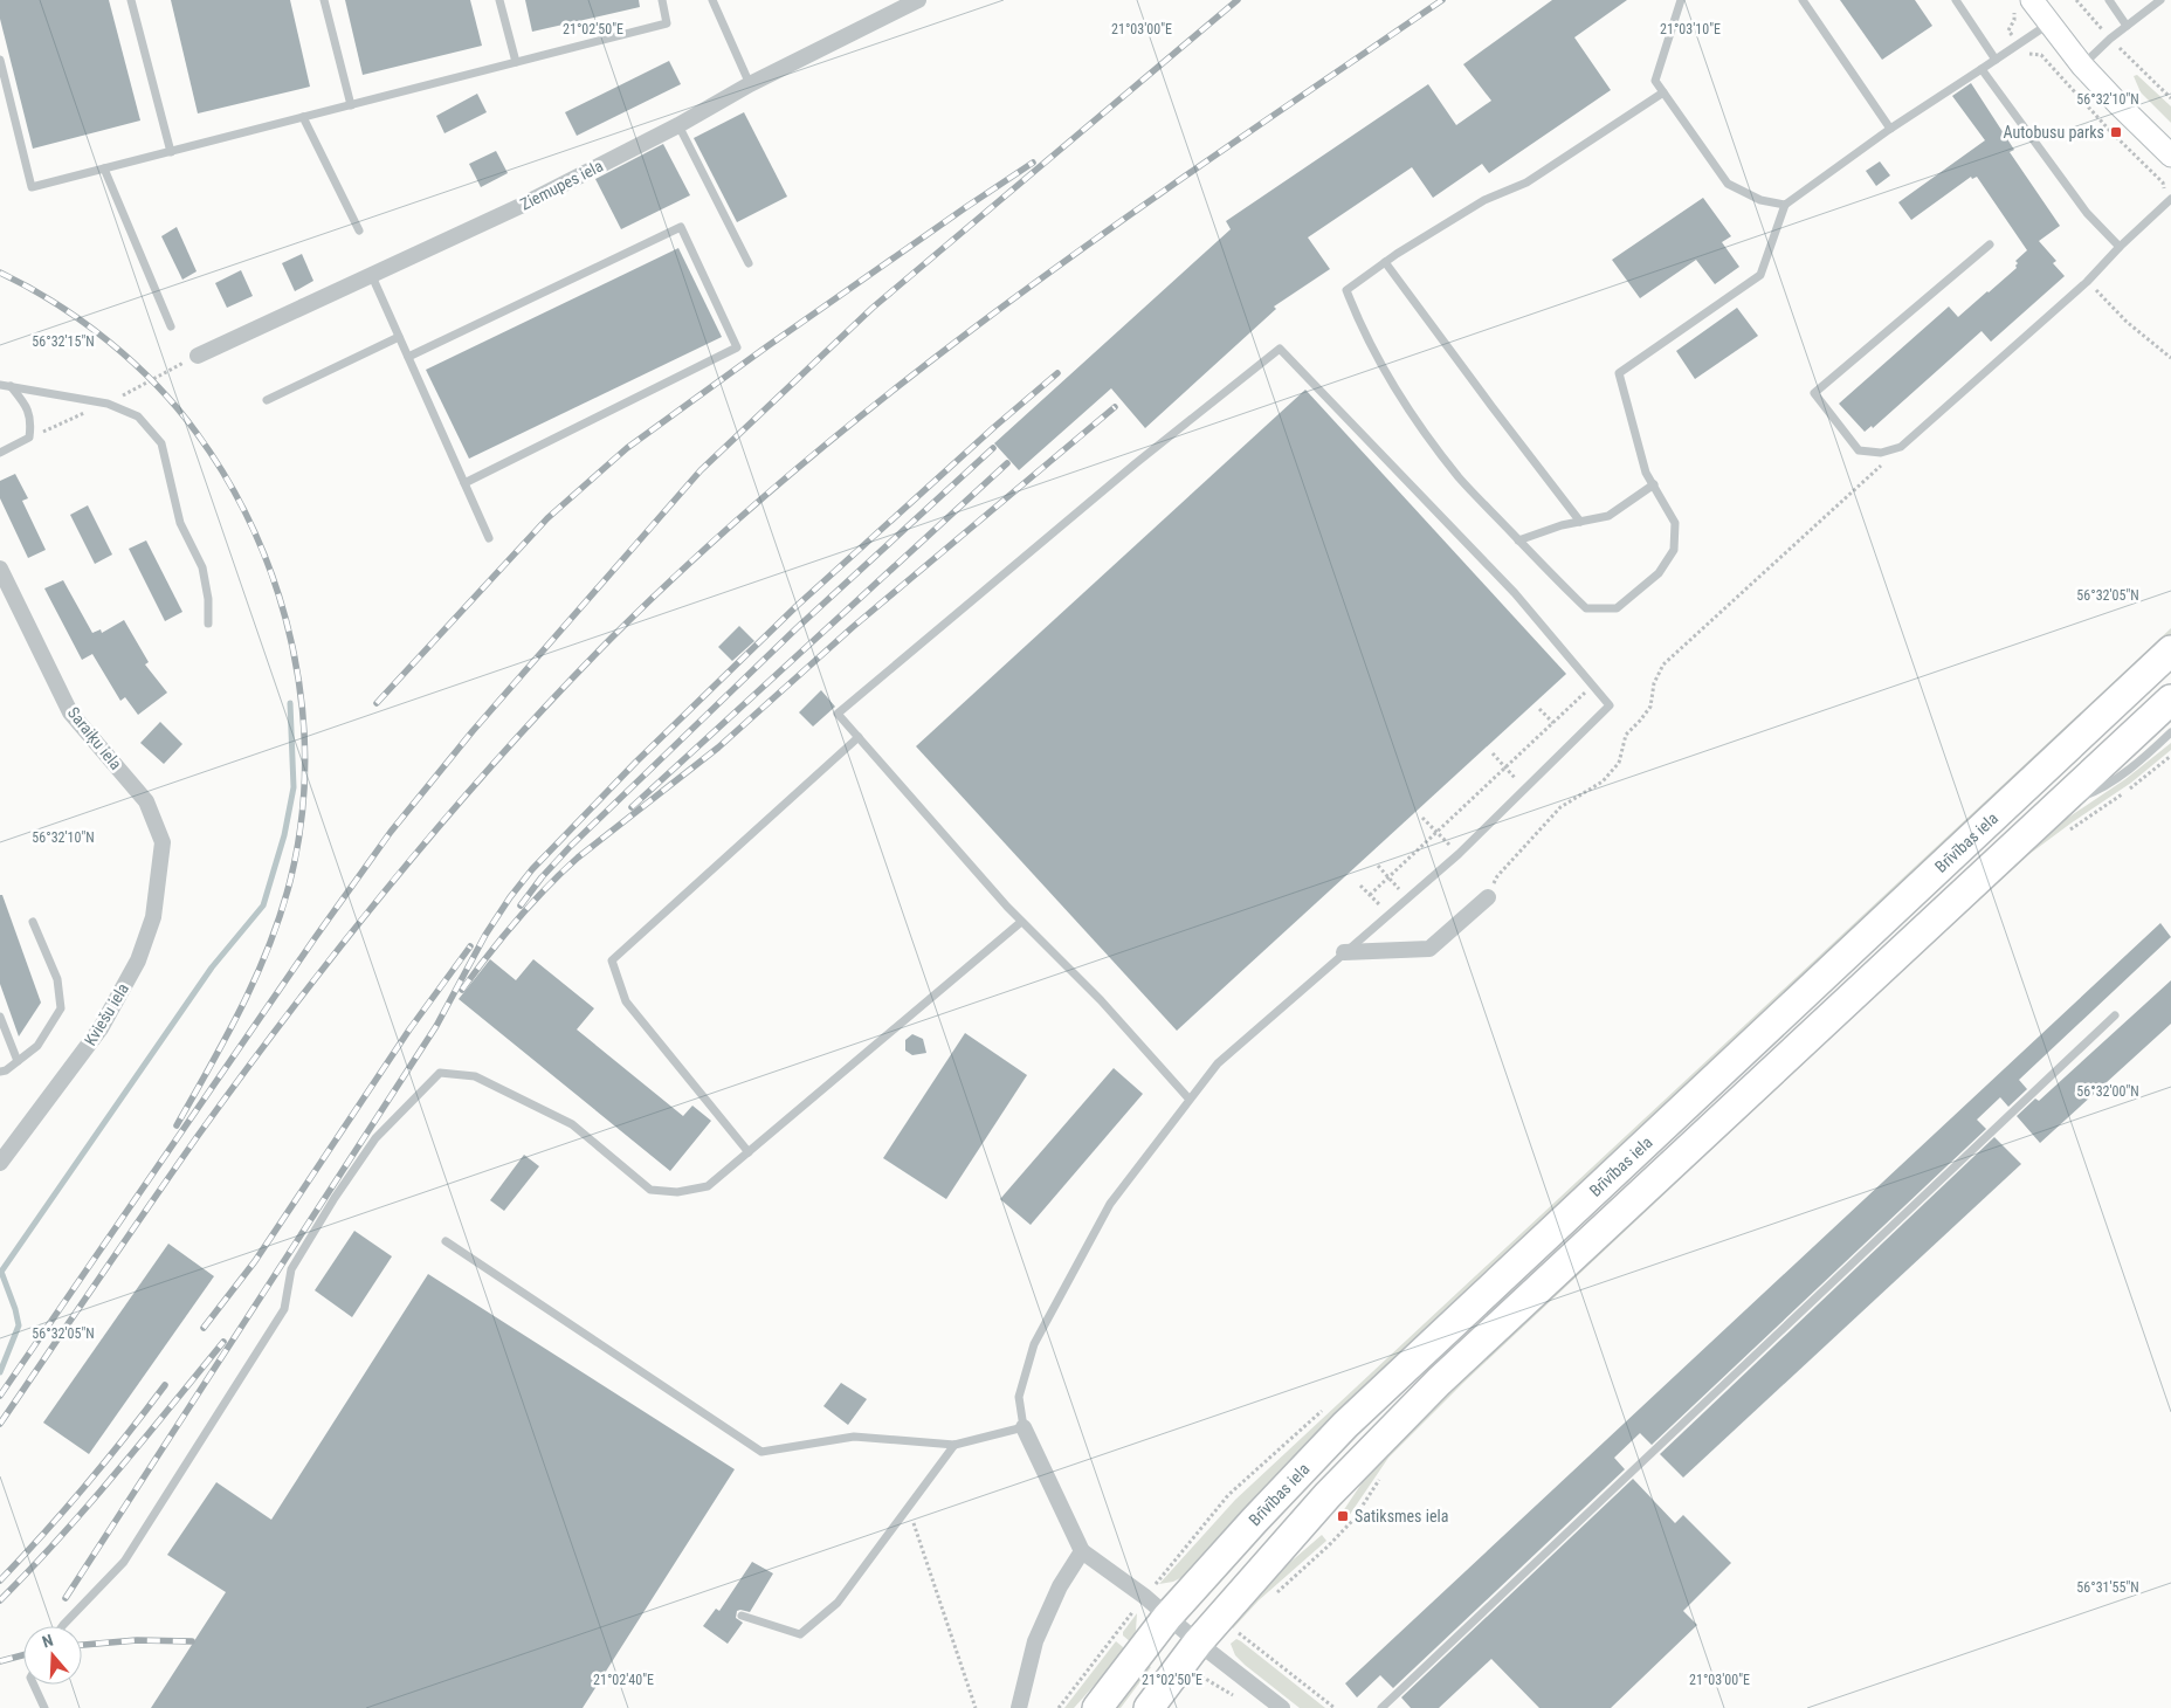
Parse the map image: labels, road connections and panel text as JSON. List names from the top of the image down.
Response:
{
  "streets": {
    "highway": ["Brīvības iela"],
    "street": ["Ziemupes iela", "Saraiķu iela", "Kviešu iela"]
  },
  "crossings": [
    ["Saraiķu iela", "Kviešu iela"]
  ],
  "places": {
    "transit": ["Autobusu parks", "Satiksmes iela"]
  },
  "north": "top",
  "coordinates": [
    "21°02'50\"E",
    "21°03'10\"E",
    "21°03'00\"E",
    "56°32'10\"N",
    "56°32'15\"N",
    "56°32'05\"N",
    "56°32'00\"N",
    "56°31'55\"N",
    "21°02'40\"E"
  ]
}
